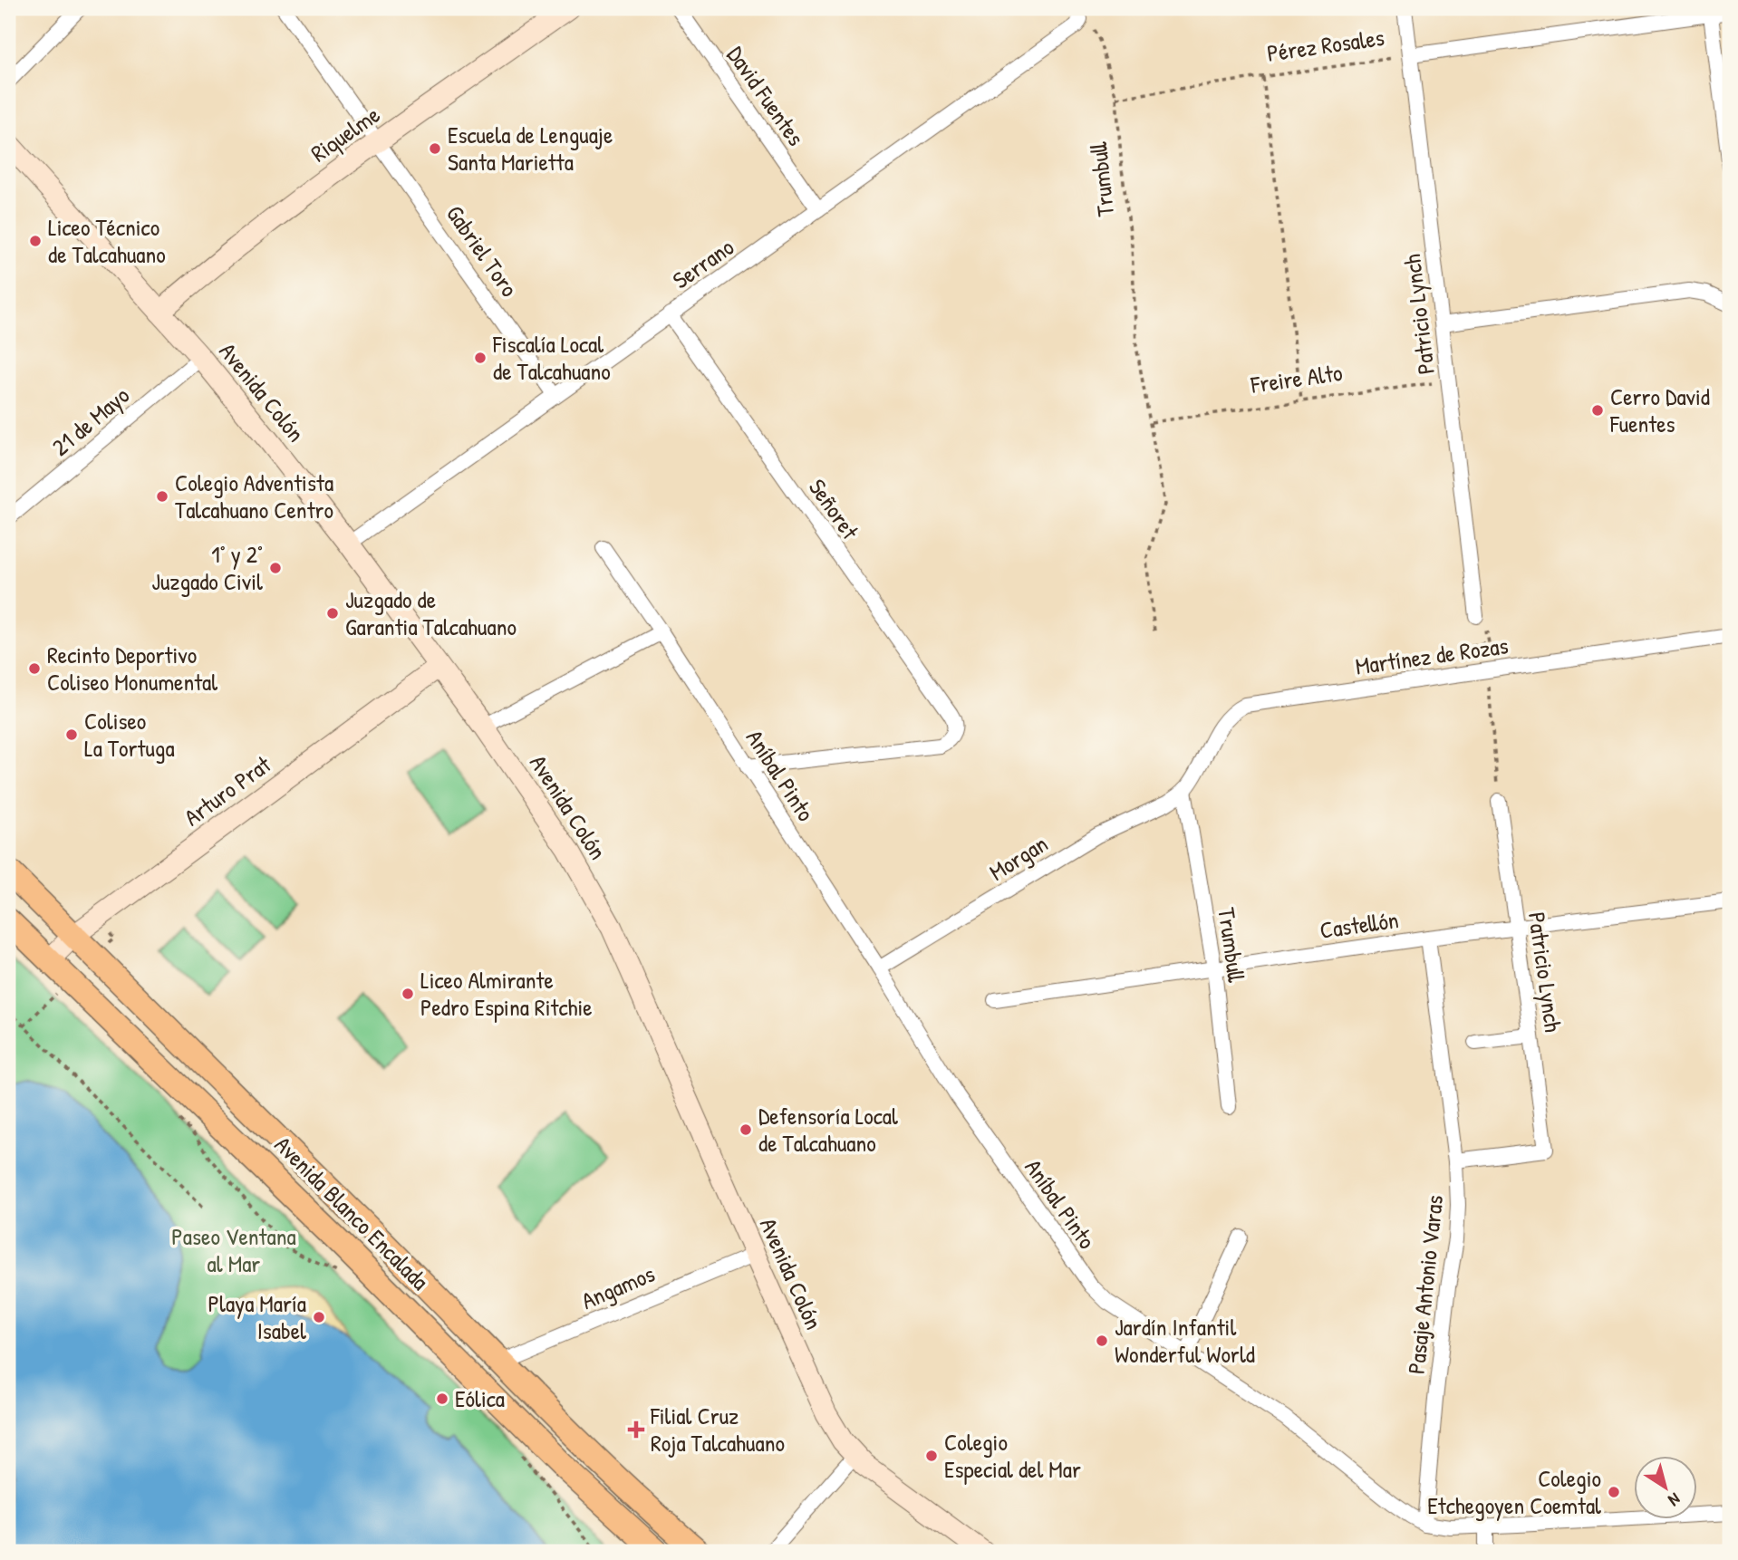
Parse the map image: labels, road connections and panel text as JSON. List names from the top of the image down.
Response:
{
  "streets": {
    "main road": [
      "Riquelme",
      "Avenida Colón",
      "Arturo Prat",
      "Avenida Blanco Encalada"
    ],
    "street": [
      "Pérez Rosales",
      "David Fuentes",
      "Trumbull",
      "Gabriel Toro",
      "Serrano",
      "Patricio Lynch",
      "21 de Mayo",
      "Señoret",
      "Martínez de Rozas",
      "Aníbal Pinto",
      "Morgan",
      "Castellón",
      "Pasaje Antonio Varas",
      "Angamos"
    ],
    "path": ["Freire Alto"]
  },
  "crossings": [
    ["Pérez Rosales", "Trumbull"],
    ["Pérez Rosales", "Patricio Lynch"],
    ["David Fuentes", "Serrano"],
    ["Riquelme", "Gabriel Toro"],
    ["Riquelme", "Avenida Colón"],
    ["Trumbull", "Serrano"],
    ["Trumbull", "Freire Alto"],
    ["Trumbull", "Martínez de Rozas"],
    ["Trumbull", "Morgan"],
    ["Trumbull", "Castellón"],
    ["Gabriel Toro", "Serrano"],
    ["Serrano", "Avenida Colón"],
    ["Serrano", "Señoret"],
    ["Patricio Lynch", "Freire Alto"],
    ["Patricio Lynch", "Castellón"],
    ["Patricio Lynch", "Pasaje Antonio Varas"],
    ["Avenida Colón", "21 de Mayo"],
    ["Avenida Colón", "Arturo Prat"],
    ["Avenida Colón", "Angamos"],
    ["Señoret", "Aníbal Pinto"],
    ["Martínez de Rozas", "Morgan"],
    ["Aníbal Pinto", "Morgan"],
    ["Aníbal Pinto", "Pasaje Antonio Varas"],
    ["Arturo Prat", "Avenida Blanco Encalada"],
    ["Castellón", "Pasaje Antonio Varas"],
    ["Avenida Blanco Encalada", "Angamos"]
  ],
  "parks": ["Paseo Ventana al Mar"],
  "places": {
    "other": [
      "Escuela de Lenguaje Santa Marietta",
      "Liceo Técnico de Talcahuano",
      "Fiscalía Local de Talcahuano",
      "Cerro David Fuentes",
      "Colegio Adventista Talcahuano Centro",
      "1° y 2° Juzgado Civil",
      "Juzgado de Garantia Talcahuano",
      "Recinto Deportivo Coliseo Monumental",
      "Coliseo La Tortuga",
      "Liceo Almirante Pedro Espina Ritchie",
      "Defensoría Local de Talcahuano",
      "Playa María Isabel",
      "Jardín Infantil Wonderful World",
      "Eólica",
      "Colegio Especial del Mar",
      "Colegio Etchegoyen Coemtal"
    ],
    "health": ["Filial Cruz Roja Talcahuano"]
  },
  "north": "bottom right"
}
